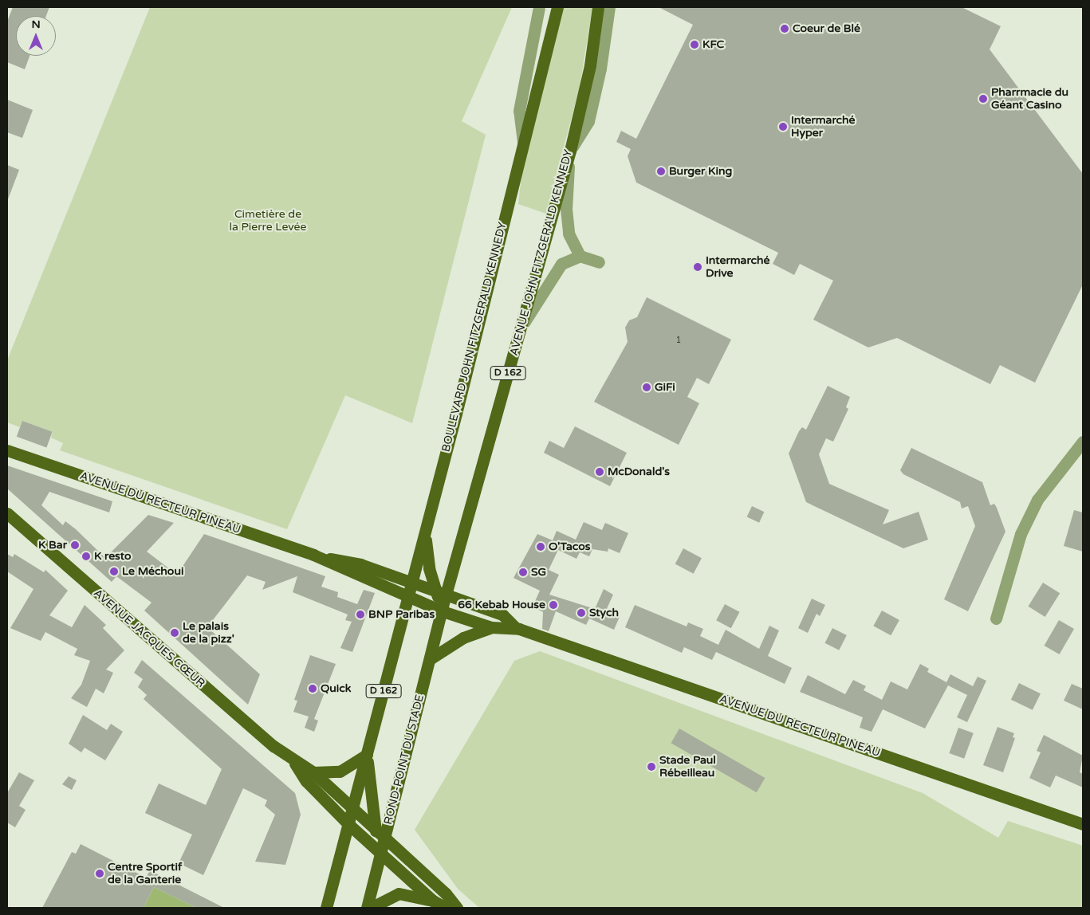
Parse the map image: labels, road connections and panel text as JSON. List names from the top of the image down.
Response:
{
  "streets": {
    "main road": [
      "AVENUE JOHN FITZGERALD KENNEDY",
      "BOULEVARD JOHN FITZGERALD KENNEDY",
      "D 162",
      "AVENUE DU RECTEUR PINEAU",
      "AVENUE JACQUES CŒUR",
      "ROND-POINT DU STADE"
    ]
  },
  "crossings": [
    ["AVENUE JOHN FITZGERALD KENNEDY", "AVENUE DU RECTEUR PINEAU"],
    ["AVENUE JOHN FITZGERALD KENNEDY", "ROND-POINT DU STADE"],
    ["BOULEVARD JOHN FITZGERALD KENNEDY", "D 162"],
    ["D 162", "AVENUE DU RECTEUR PINEAU"],
    ["D 162", "AVENUE JACQUES CŒUR"],
    ["AVENUE DU RECTEUR PINEAU", "ROND-POINT DU STADE"],
    ["AVENUE JACQUES CŒUR", "ROND-POINT DU STADE"]
  ],
  "parks": ["Cimetière de la Pierre Levée"],
  "places": [
    "Coeur de Blé",
    "KFC",
    "Pharrmacie du Géant Casino",
    "Intermarché Hyper",
    "Burger King",
    "Intermarché Drive",
    "GiFi",
    "McDonald's",
    "K Bar",
    "O'Tacos",
    "K resto",
    "Le Méchoui",
    "SG",
    "66 Kebab House",
    "Stych",
    "BNP Paribas",
    "Le palais de la pizz'",
    "Quick",
    "Stade Paul Rébeilleau",
    "Centre Sportif de la Ganterie"
  ],
  "house_numbers": ["1"],
  "north": "top"
}
